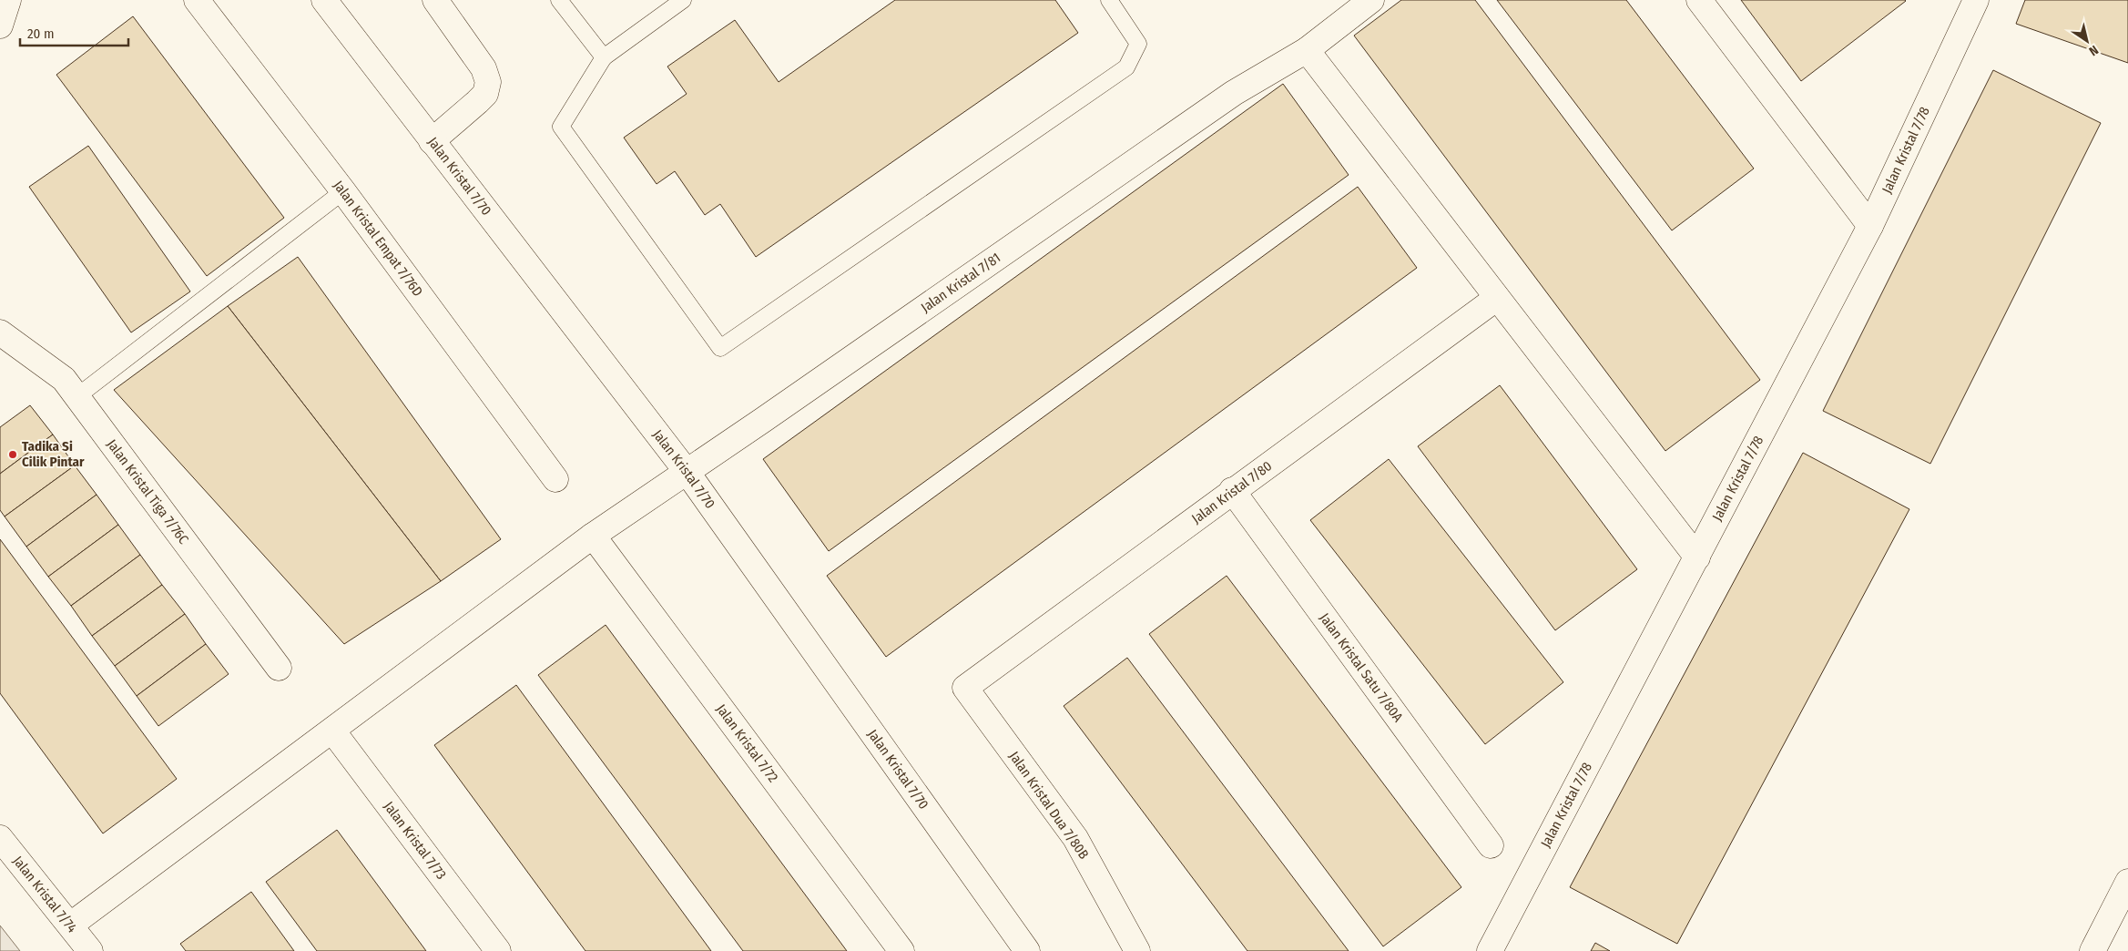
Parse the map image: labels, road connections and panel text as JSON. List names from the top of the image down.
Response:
{
  "streets": {
    "main road": [
      "Jalan Kristal 7/78",
      "Jalan Kristal 7/70",
      "Jalan Kristal Empat 7/76D",
      "Jalan Kristal 7/81",
      "Jalan Kristal Tiga 7/76C",
      "Jalan Kristal 7/80",
      "Jalan Kristal Satu 7/80A",
      "Jalan Kristal 7/72",
      "Jalan Kristal Dua 7/80B",
      "Jalan Kristal 7/73",
      "Jalan Kristal 7/74"
    ]
  },
  "crossings": [
    ["Jalan Kristal 7/70", "Jalan Kristal 7/81"],
    ["Jalan Kristal 7/81", "Jalan Kristal 7/72"],
    ["Jalan Kristal 7/81", "Jalan Kristal 7/73"],
    ["Jalan Kristal 7/81", "Jalan Kristal 7/74"],
    ["Jalan Kristal 7/80", "Jalan Kristal Satu 7/80A"],
    ["Jalan Kristal 7/80", "Jalan Kristal Dua 7/80B"]
  ],
  "places": ["Tadika Si Cilik Pintar"],
  "scale_bar": "20 m",
  "north": "bottom right"
}
